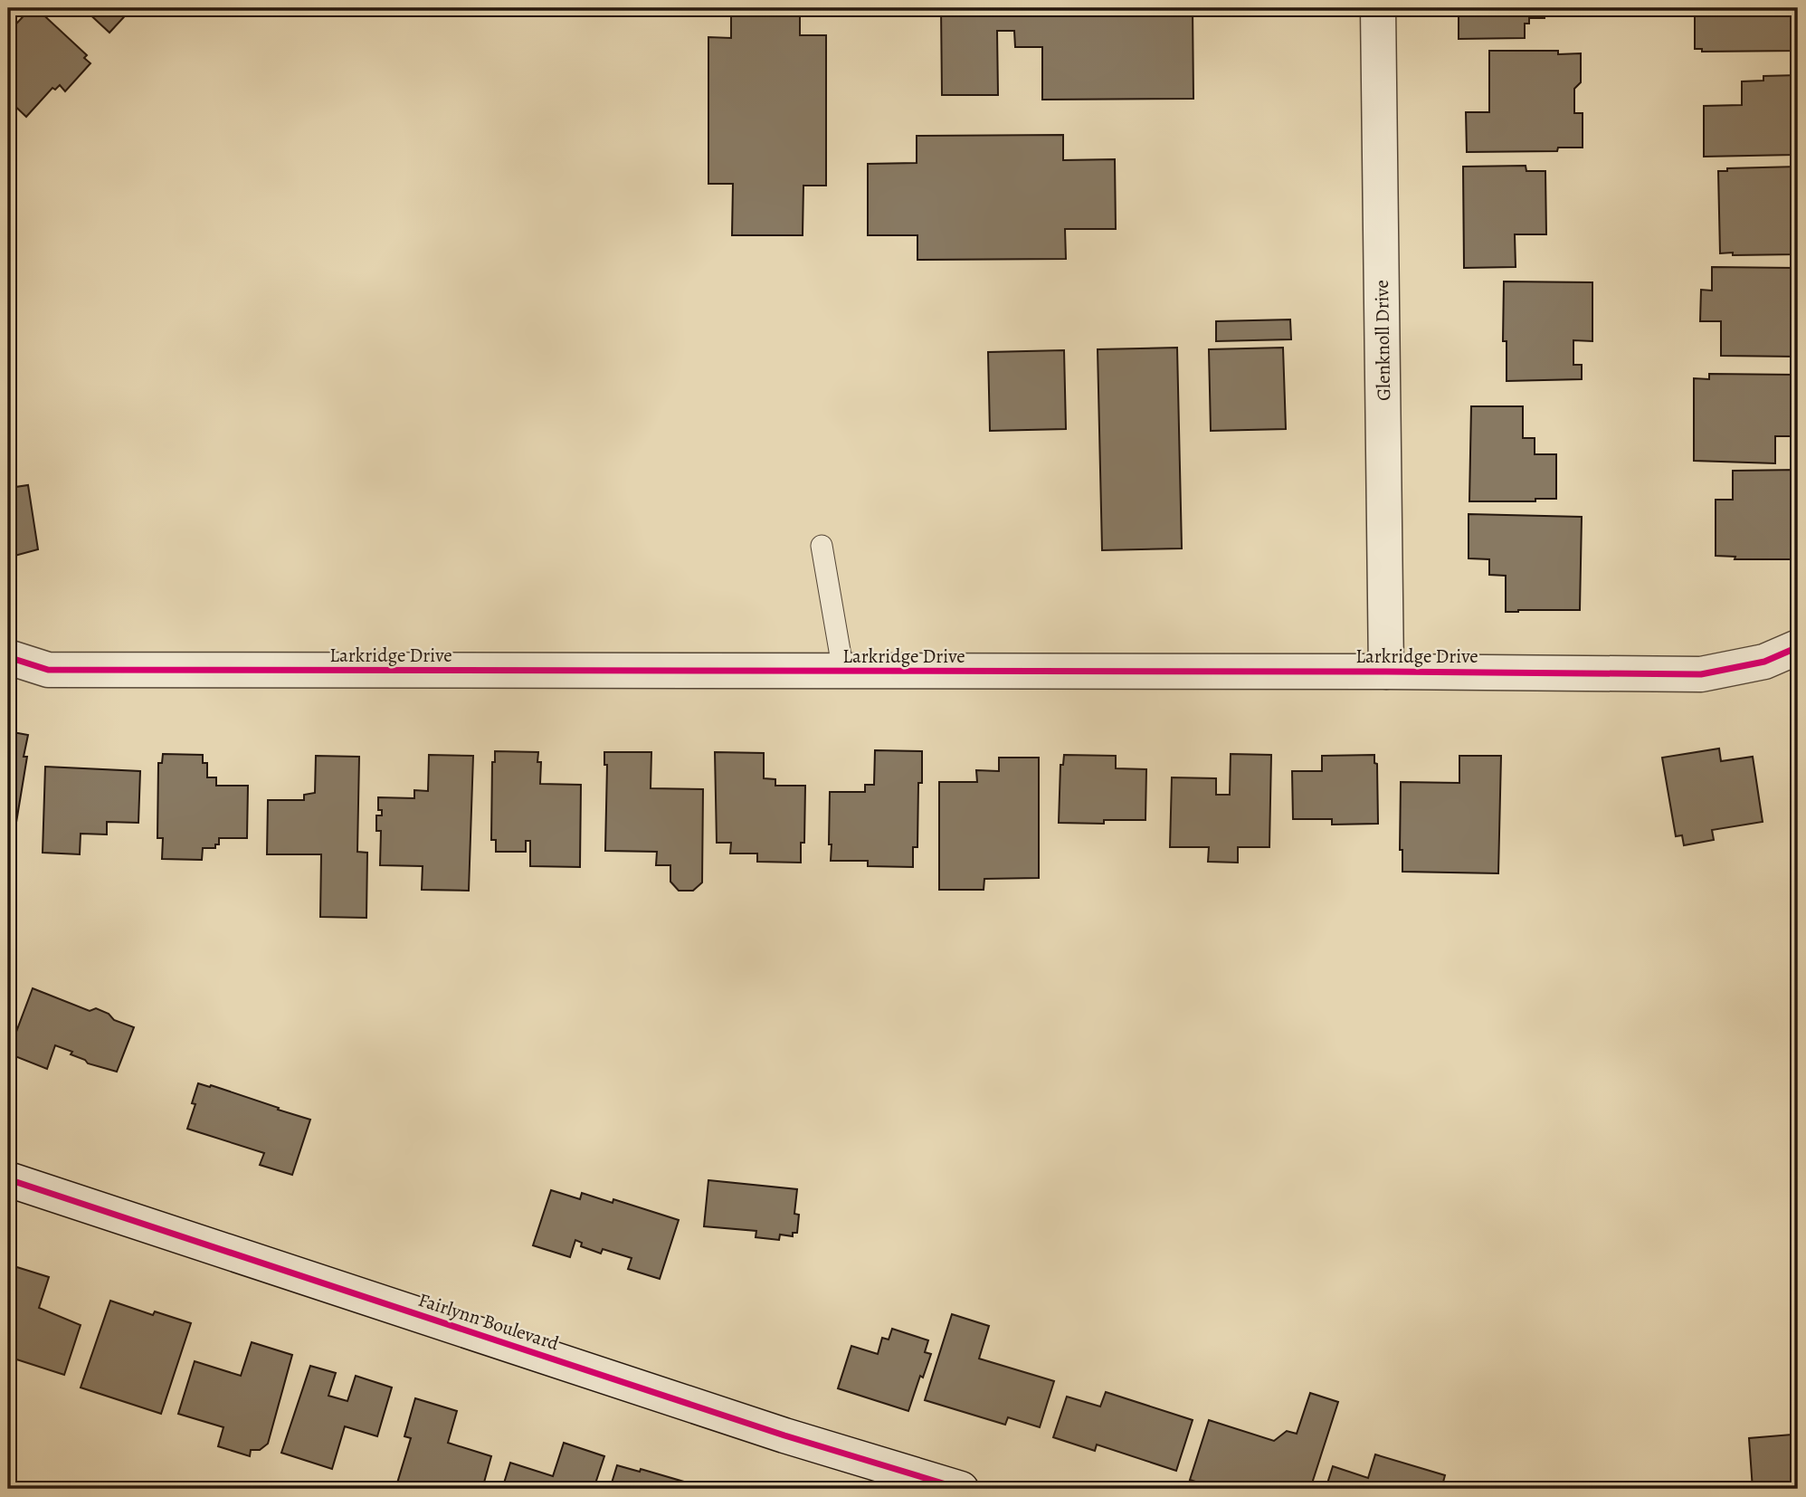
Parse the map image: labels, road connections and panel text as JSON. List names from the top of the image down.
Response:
{
  "streets": {
    "street": ["Glenknoll Drive", "Larkridge Drive", "Fairlynn Boulevard"]
  },
  "crossings": [
    ["Glenknoll Drive", "Larkridge Drive"]
  ]
}
